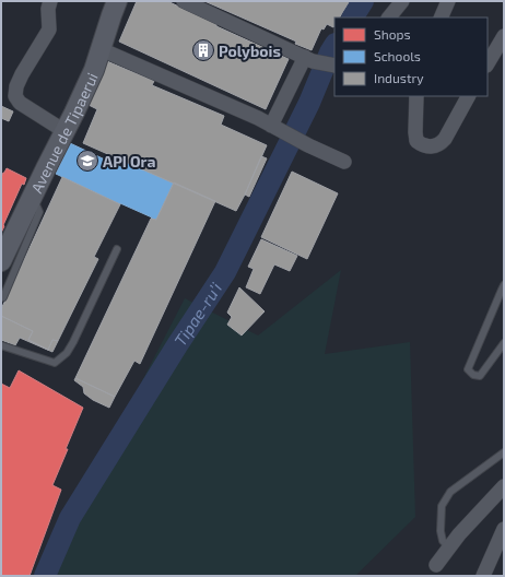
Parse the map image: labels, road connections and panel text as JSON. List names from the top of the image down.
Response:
{
  "streets": {
    "main road": ["Avenue de Tipaerui"]
  },
  "water": ["Tipae-ru’i"],
  "places": {
    "building": ["Polybois"],
    "school or university": ["API Ora"]
  },
  "legend": ["Shops", "Schools", "Industry"]
}
